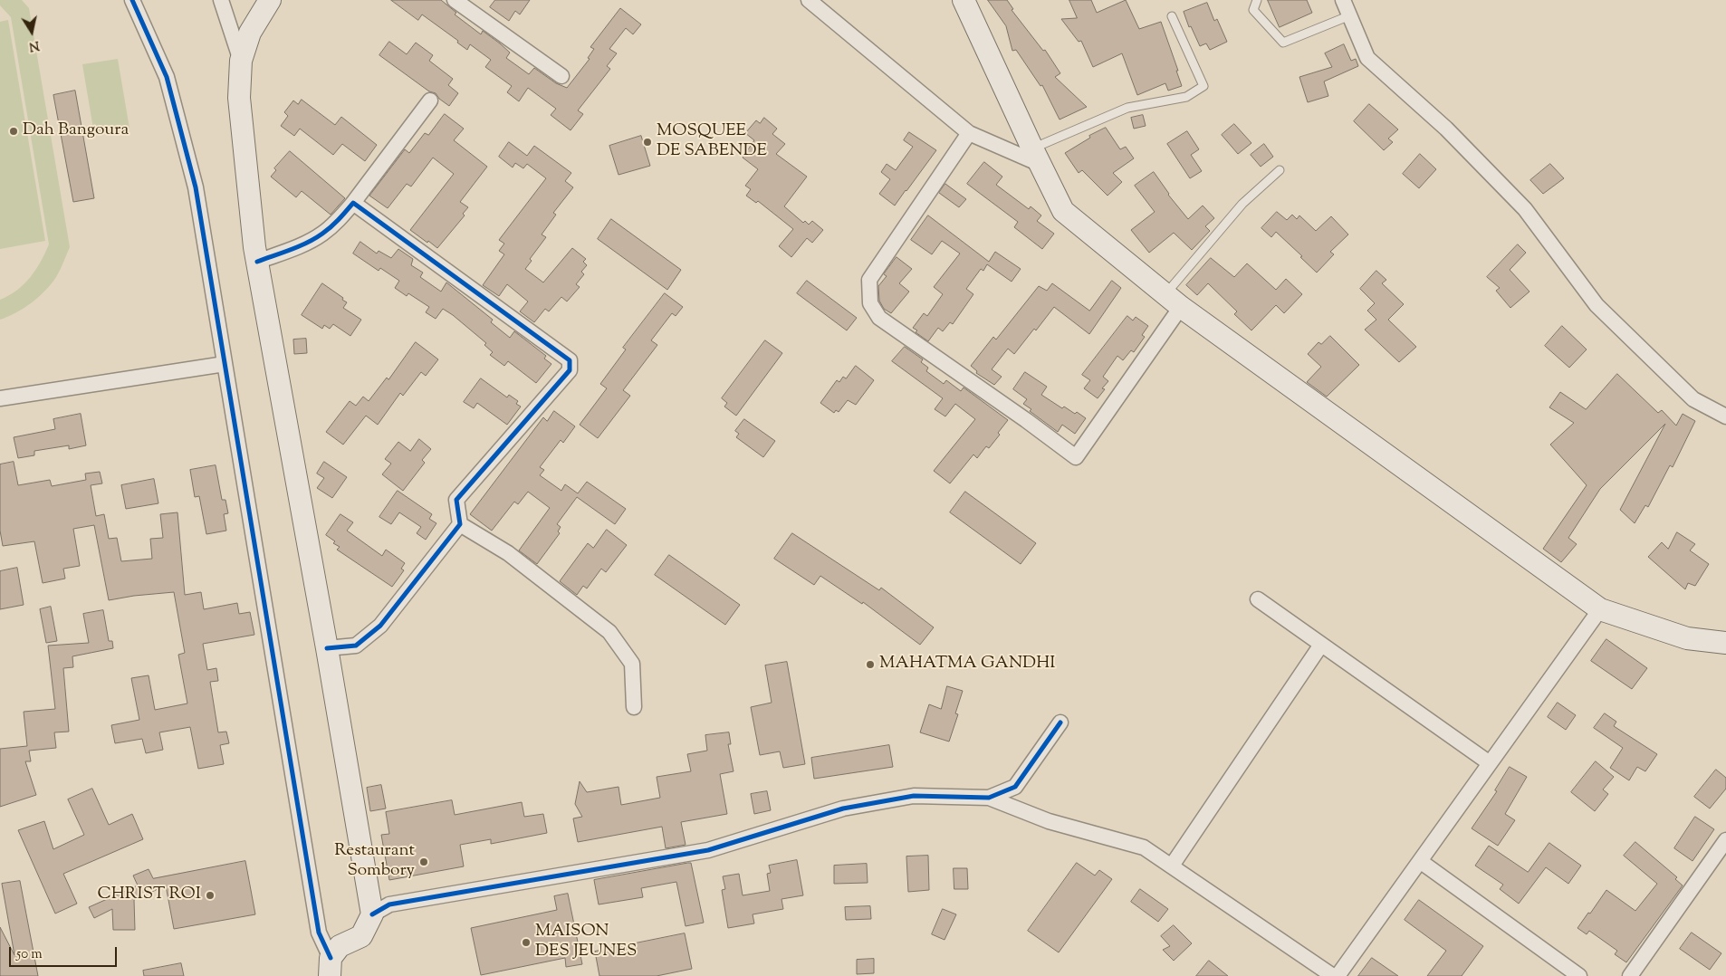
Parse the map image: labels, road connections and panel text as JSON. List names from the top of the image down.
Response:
{
  "places": [
    "Dah Bangoura",
    "MOSQUEE DE SABENDE",
    "MAHATMA GANDHI",
    "Restaurant Sombory",
    "CHRIST ROI",
    "MAISON DES JEUNES"
  ],
  "scale_bar": "50 m",
  "north": "bottom"
}
